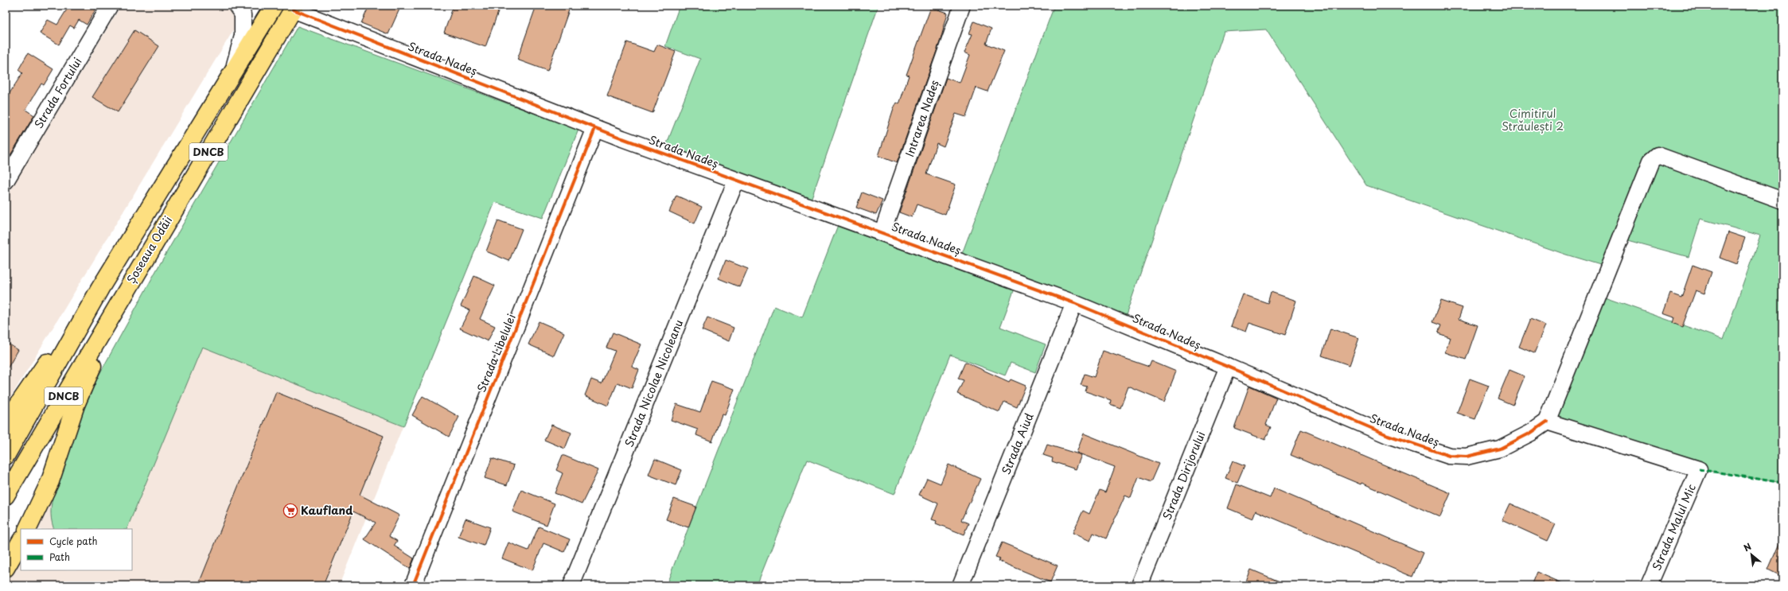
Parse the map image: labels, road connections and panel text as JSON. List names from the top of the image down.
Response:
{
  "streets": {
    "main road": ["DNCB", "Șoseaua Odăii"],
    "street": [
      "Strada Nadeș",
      "Strada Fortului",
      "Intrarea Nadeș",
      "Strada Libelulei",
      "Strada Nicolae Nicoleanu",
      "Strada Aiud",
      "Strada Dirijorului",
      "Strada Malul Mic"
    ]
  },
  "crossings": [
    ["Strada Nadeș", "Intrarea Nadeș"],
    ["Strada Nadeș", "Șoseaua Odăii"],
    ["Strada Nadeș", "Strada Libelulei"],
    ["Strada Nadeș", "Strada Nicolae Nicoleanu"],
    ["Strada Nadeș", "Strada Aiud"],
    ["Strada Nadeș", "Strada Dirijorului"],
    ["Strada Nadeș", "Strada Malul Mic"]
  ],
  "parks": ["Cimitirul Străulești 2"],
  "places": {
    "supermarket": ["Kaufland"]
  },
  "legend": ["Cycle path", "Path"],
  "north": "top left"
}
